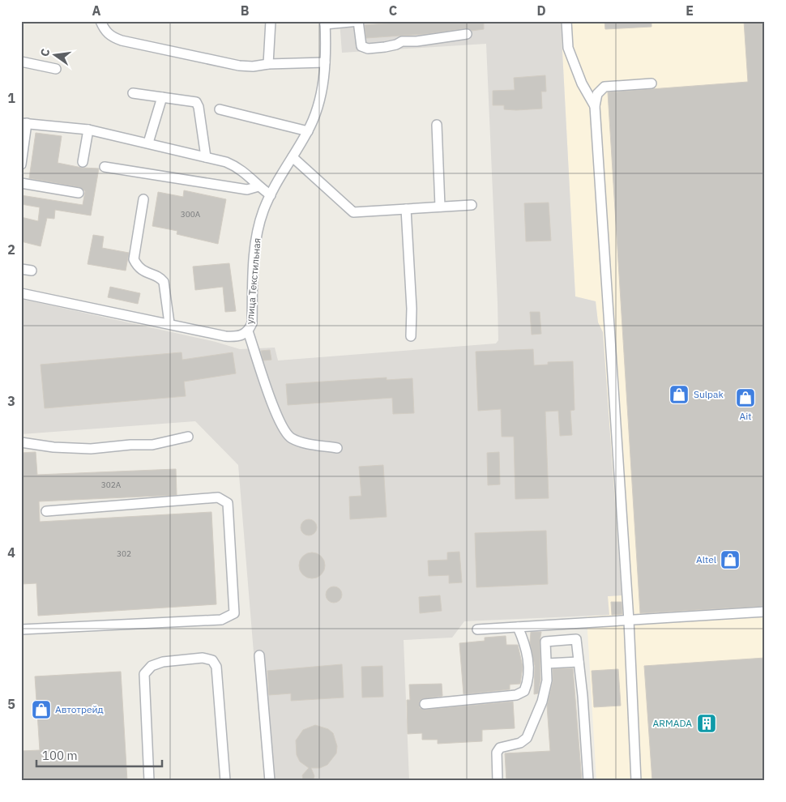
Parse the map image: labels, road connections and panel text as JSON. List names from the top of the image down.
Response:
{
  "streets": {
    "street": ["улица Текстильная"]
  },
  "places": {
    "shop": [
      "Sulpak",
      "Ait",
      "Altel",
      "Автотрейд"
    ],
    "building": ["ARMADA"]
  },
  "house_numbers": ["300А", "302А", "302"],
  "scale_bar": "100 m",
  "north": "left",
  "grid": {
    "columns": [
      "A",
      "B",
      "C",
      "D",
      "E"
    ],
    "rows": [
      "1",
      "2",
      "3",
      "4",
      "5"
    ]
  }
}
